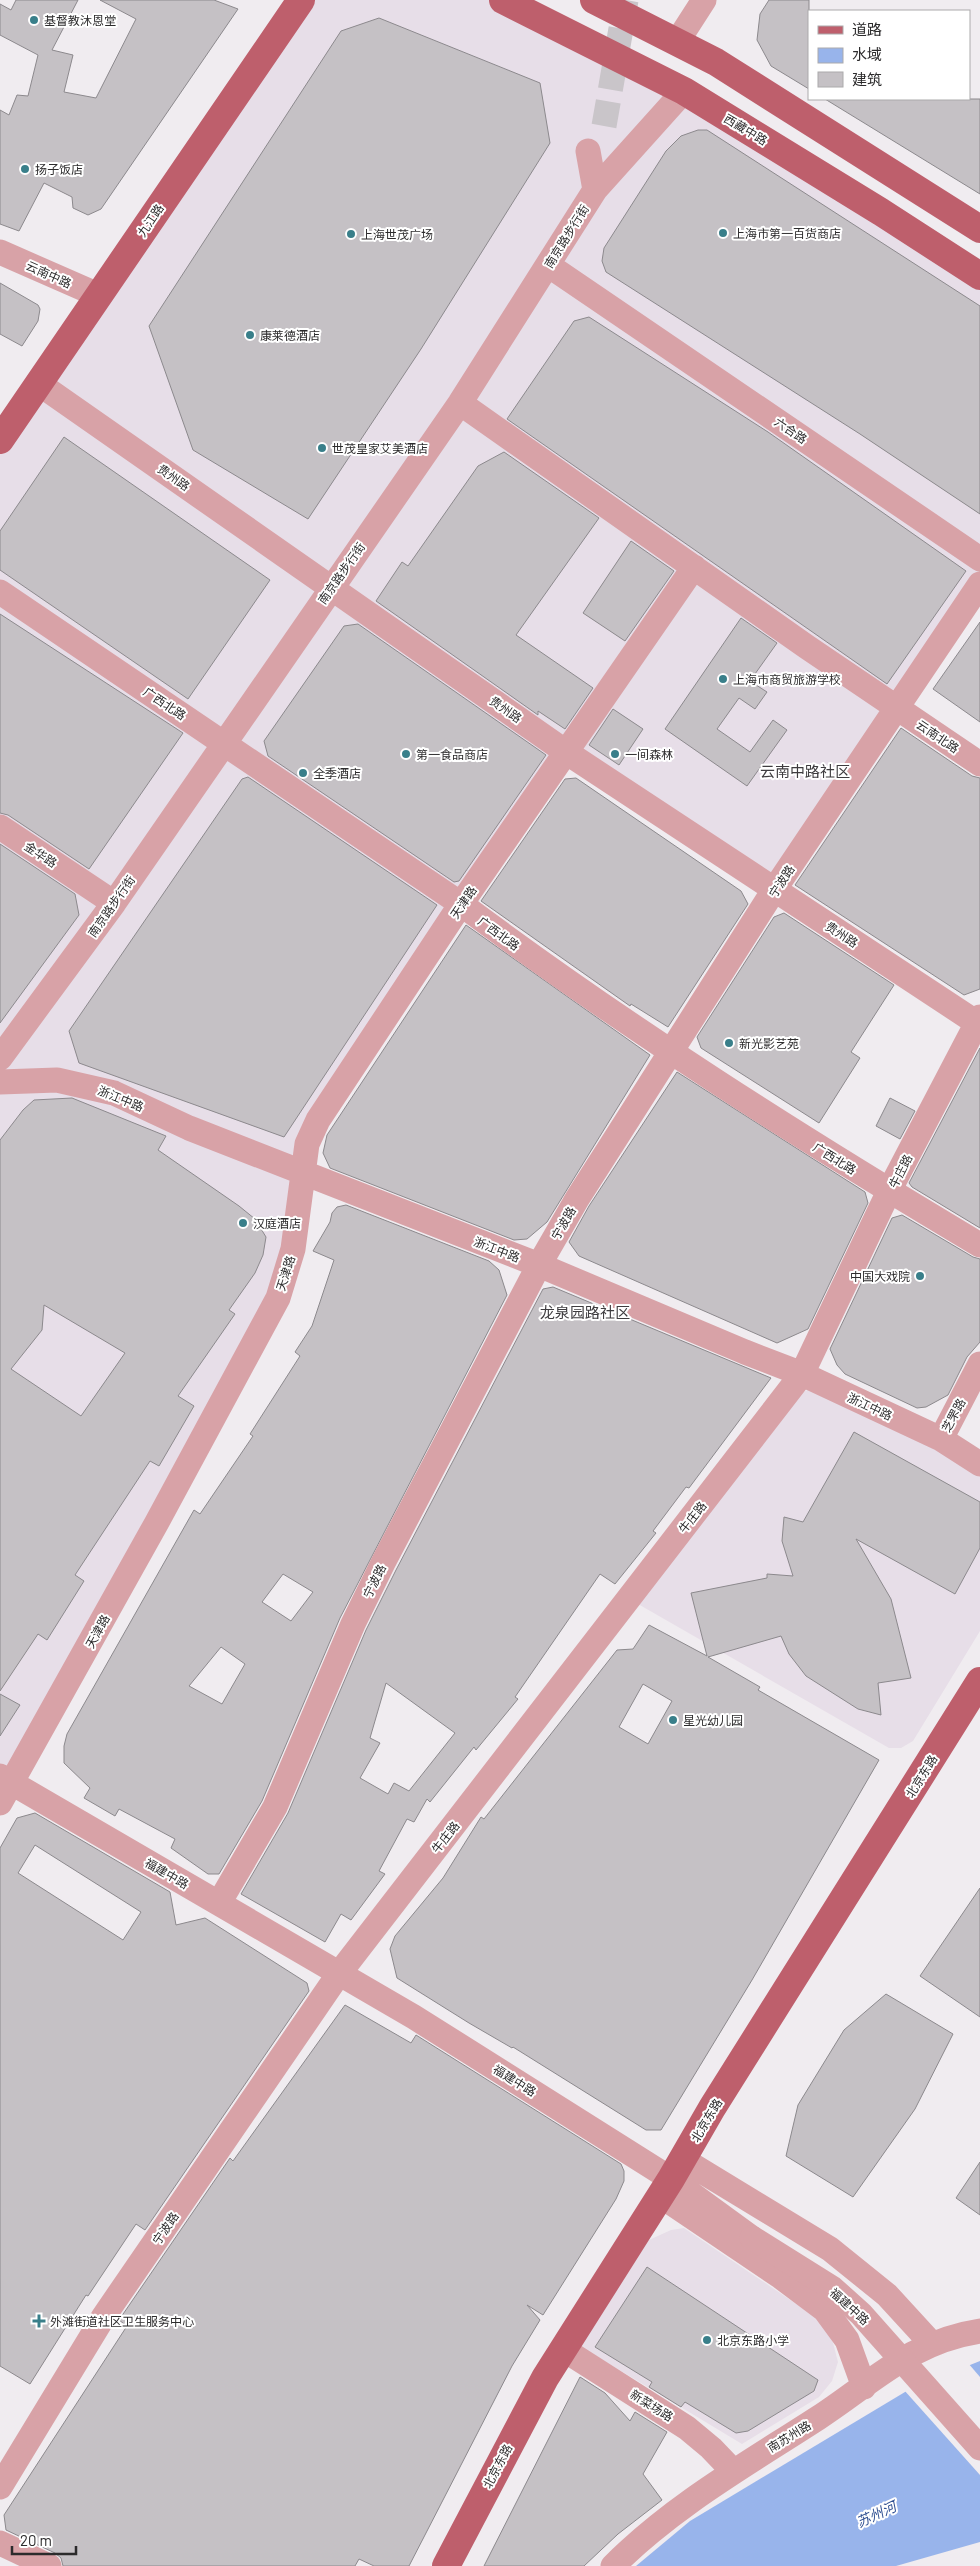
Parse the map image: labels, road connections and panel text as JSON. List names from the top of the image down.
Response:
{
  "streets": {
    "main road": ["西藏中路", "九江路", "北京东路"],
    "street": [
      "南京路步行街",
      "云南中路",
      "六合路",
      "贵州路",
      "广西北路",
      "云南北路",
      "金华路",
      "宁波路",
      "天津路",
      "浙江中路",
      "牛庄路",
      "芝罘路",
      "福建中路",
      "新菜场路",
      "南苏州路"
    ]
  },
  "crossings": [
    ["西藏中路", "南京路步行街"],
    ["九江路", "云南中路"],
    ["九江路", "贵州路"],
    ["南京路步行街", "六合路"],
    ["南京路步行街", "贵州路"],
    ["南京路步行街", "广西北路"],
    ["南京路步行街", "云南北路"],
    ["南京路步行街", "金华路"],
    ["贵州路", "宁波路"],
    ["贵州路", "天津路"],
    ["贵州路", "牛庄路"],
    ["广西北路", "宁波路"],
    ["广西北路", "天津路"],
    ["广西北路", "牛庄路"],
    ["云南北路", "宁波路"],
    ["云南北路", "天津路"],
    ["宁波路", "浙江中路"],
    ["宁波路", "牛庄路"],
    ["宁波路", "福建中路"],
    ["天津路", "浙江中路"],
    ["天津路", "福建中路"],
    ["浙江中路", "牛庄路"],
    ["浙江中路", "芝罘路"],
    ["牛庄路", "福建中路"],
    ["北京东路", "福建中路"],
    ["北京东路", "新菜场路"],
    ["福建中路", "南苏州路"],
    ["新菜场路", "南苏州路"]
  ],
  "districts": ["云南中路社区", "龙泉园路社区"],
  "water": ["苏州河"],
  "places": {
    "other": [
      "基督教沐恩堂",
      "扬子饭店",
      "上海市第一百货商店",
      "上海世茂广场",
      "康莱德酒店",
      "世茂皇家艾美酒店",
      "上海市商贸旅游学校",
      "第一食品商店",
      "一间森林",
      "全季酒店",
      "新光影艺苑",
      "汉庭酒店",
      "中国大戏院",
      "星光幼儿园",
      "北京东路小学"
    ],
    "health": ["外滩街道社区卫生服务中心"]
  },
  "legend": ["道路", "水域", "建筑"],
  "scale_bar": "20 m"
}
